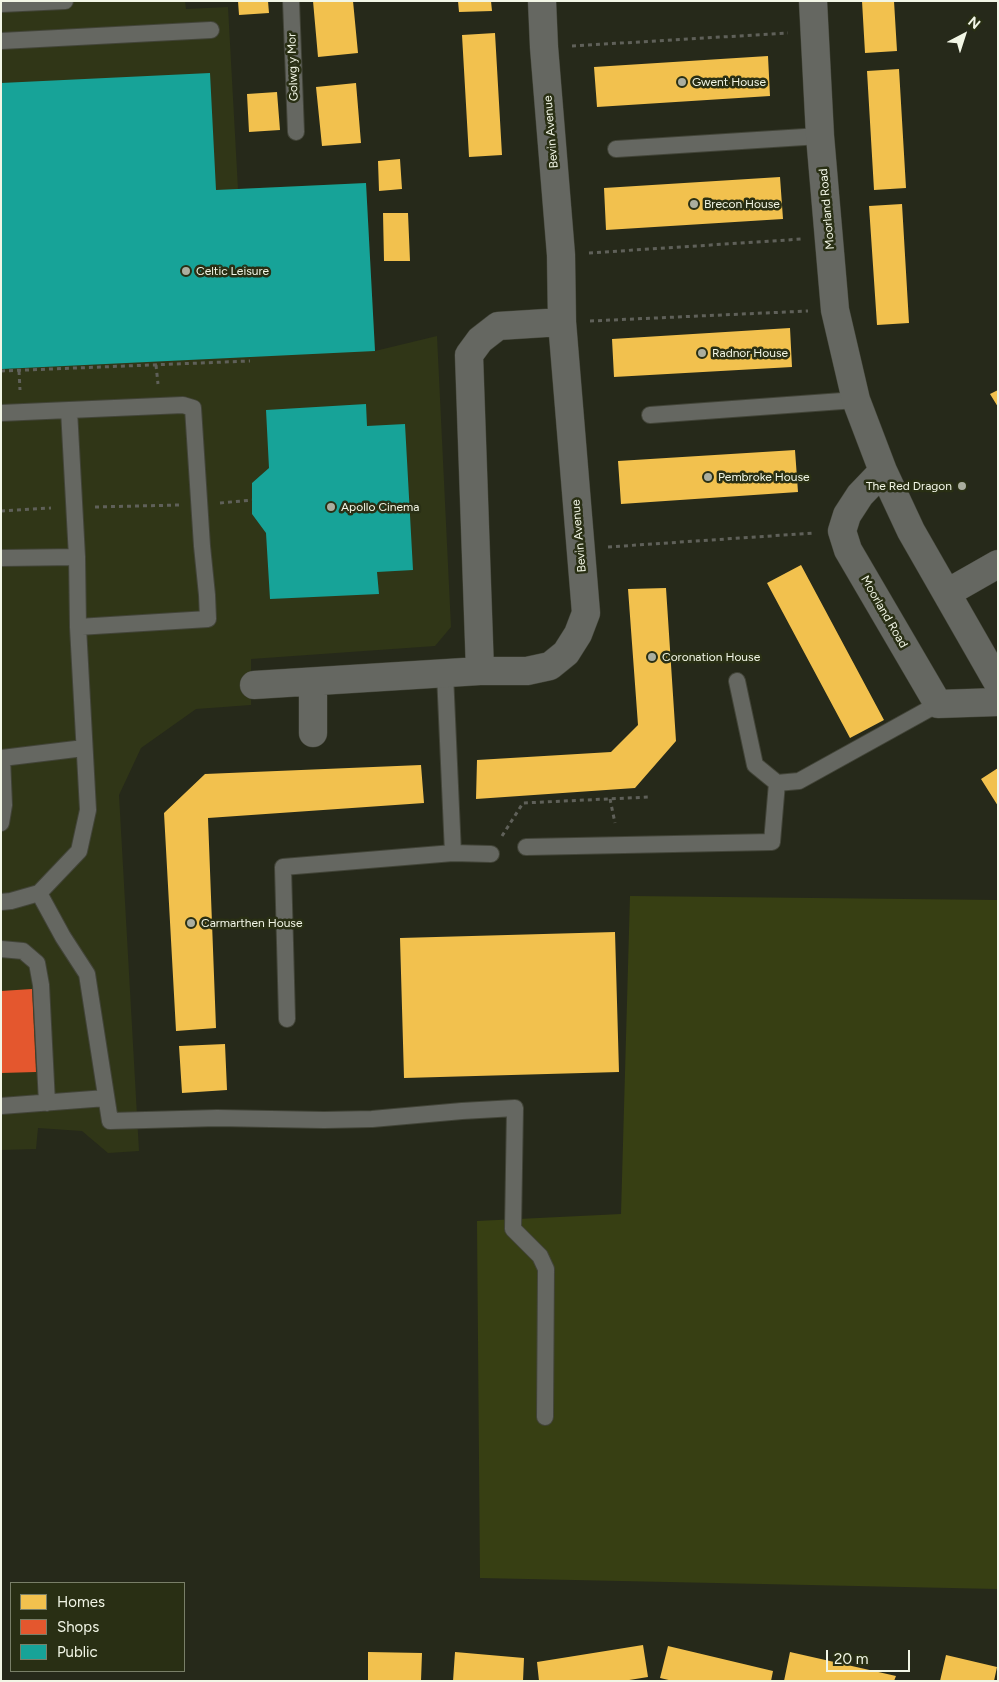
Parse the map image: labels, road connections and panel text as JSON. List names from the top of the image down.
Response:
{
  "streets": {
    "street": ["Bevin Avenue", "Moorland Road"],
    "lane": ["Golwg y Mor"]
  },
  "places": [
    "Gwent House",
    "Brecon House",
    "Celtic Leisure",
    "Radnor House",
    "Pembroke House",
    "The Red Dragon",
    "Apollo Cinema",
    "Coronation House",
    "Carmarthen House"
  ],
  "legend": ["Homes", "Shops", "Public"],
  "scale_bar": "20 m",
  "north": "top right"
}
